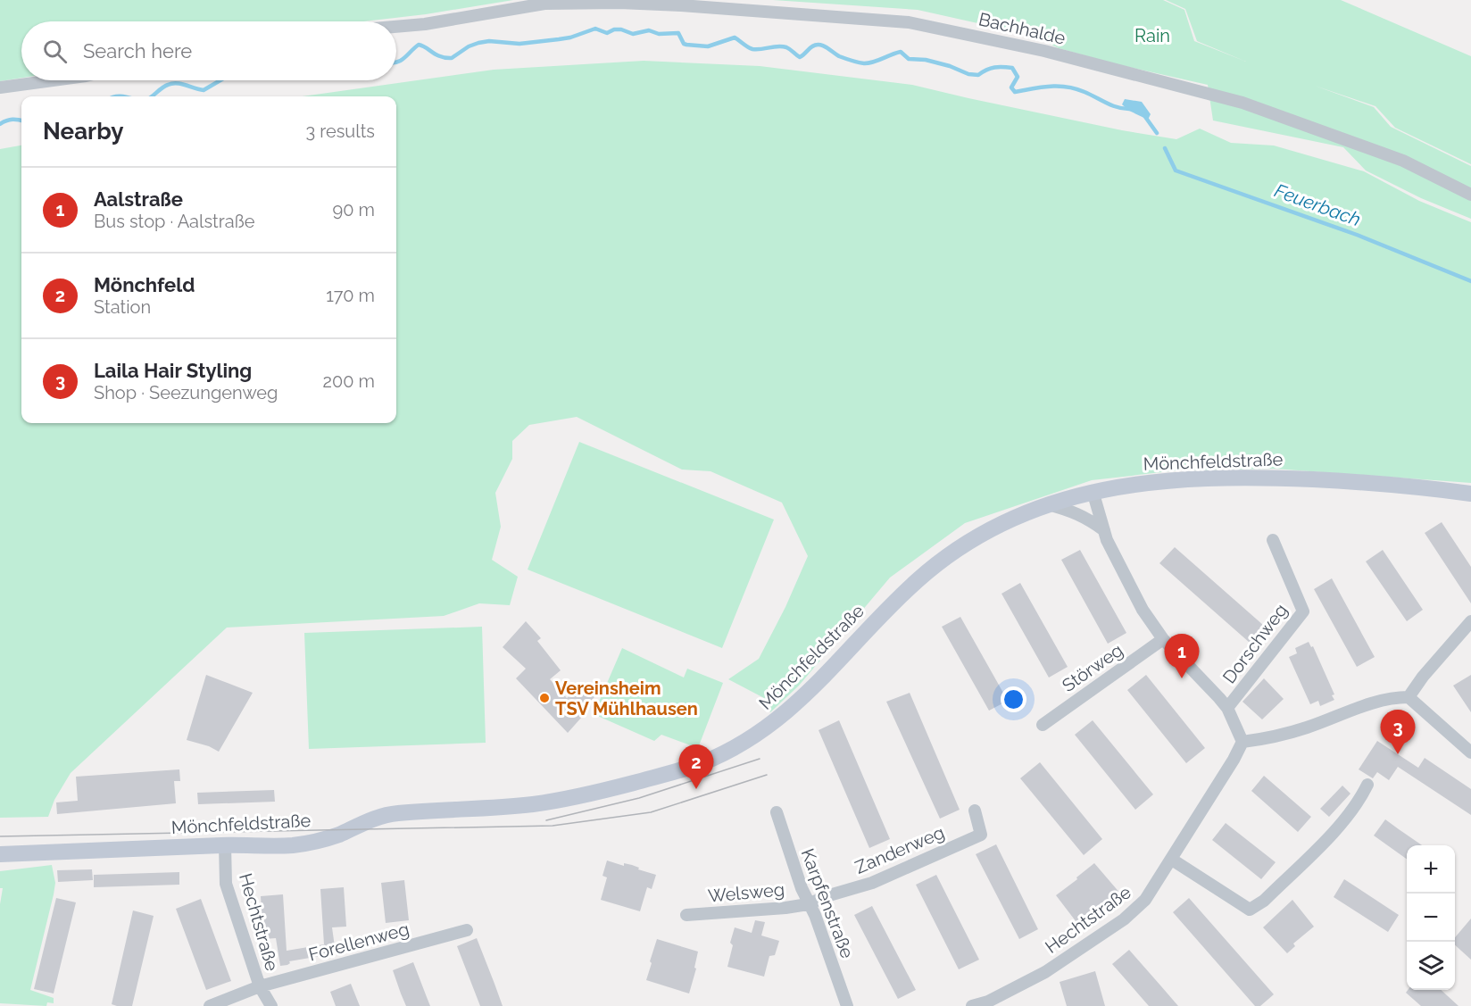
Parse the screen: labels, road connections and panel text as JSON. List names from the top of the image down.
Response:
{
  "streets": {
    "main road": ["Mönchfeldstraße"],
    "street": [
      "Bachhalde",
      "Dorschweg",
      "Störweg",
      "Zanderweg",
      "Welsweg",
      "Karpfenstraße",
      "Hechtstraße",
      "Forellenweg"
    ]
  },
  "crossings": [
    ["Mönchfeldstraße", "Hechtstraße"],
    ["Zanderweg", "Welsweg"],
    ["Zanderweg", "Karpfenstraße"],
    ["Welsweg", "Karpfenstraße"],
    ["Hechtstraße", "Forellenweg"]
  ],
  "water": ["Feuerbach"],
  "parks": ["Rain"],
  "places": ["Vereinsheim TSV Mühlhausen"],
  "page": {
    "search": "Search here",
    "heading": ["Nearby", "3 results"],
    "list": [
      {
        "mark": "1",
        "name": "Aalstraße",
        "note": "Bus stop · Aalstraße",
        "value": "90 m"
      },
      {
        "mark": "2",
        "name": "Mönchfeld",
        "note": "Station",
        "value": "170 m"
      },
      {
        "mark": "3",
        "name": "Laila Hair Styling",
        "note": "Shop · Seezungenweg",
        "value": "200 m"
      }
    ],
    "pins": ["1", "3", "2"],
    "map_buttons": ["+", "−"]
  }
}
